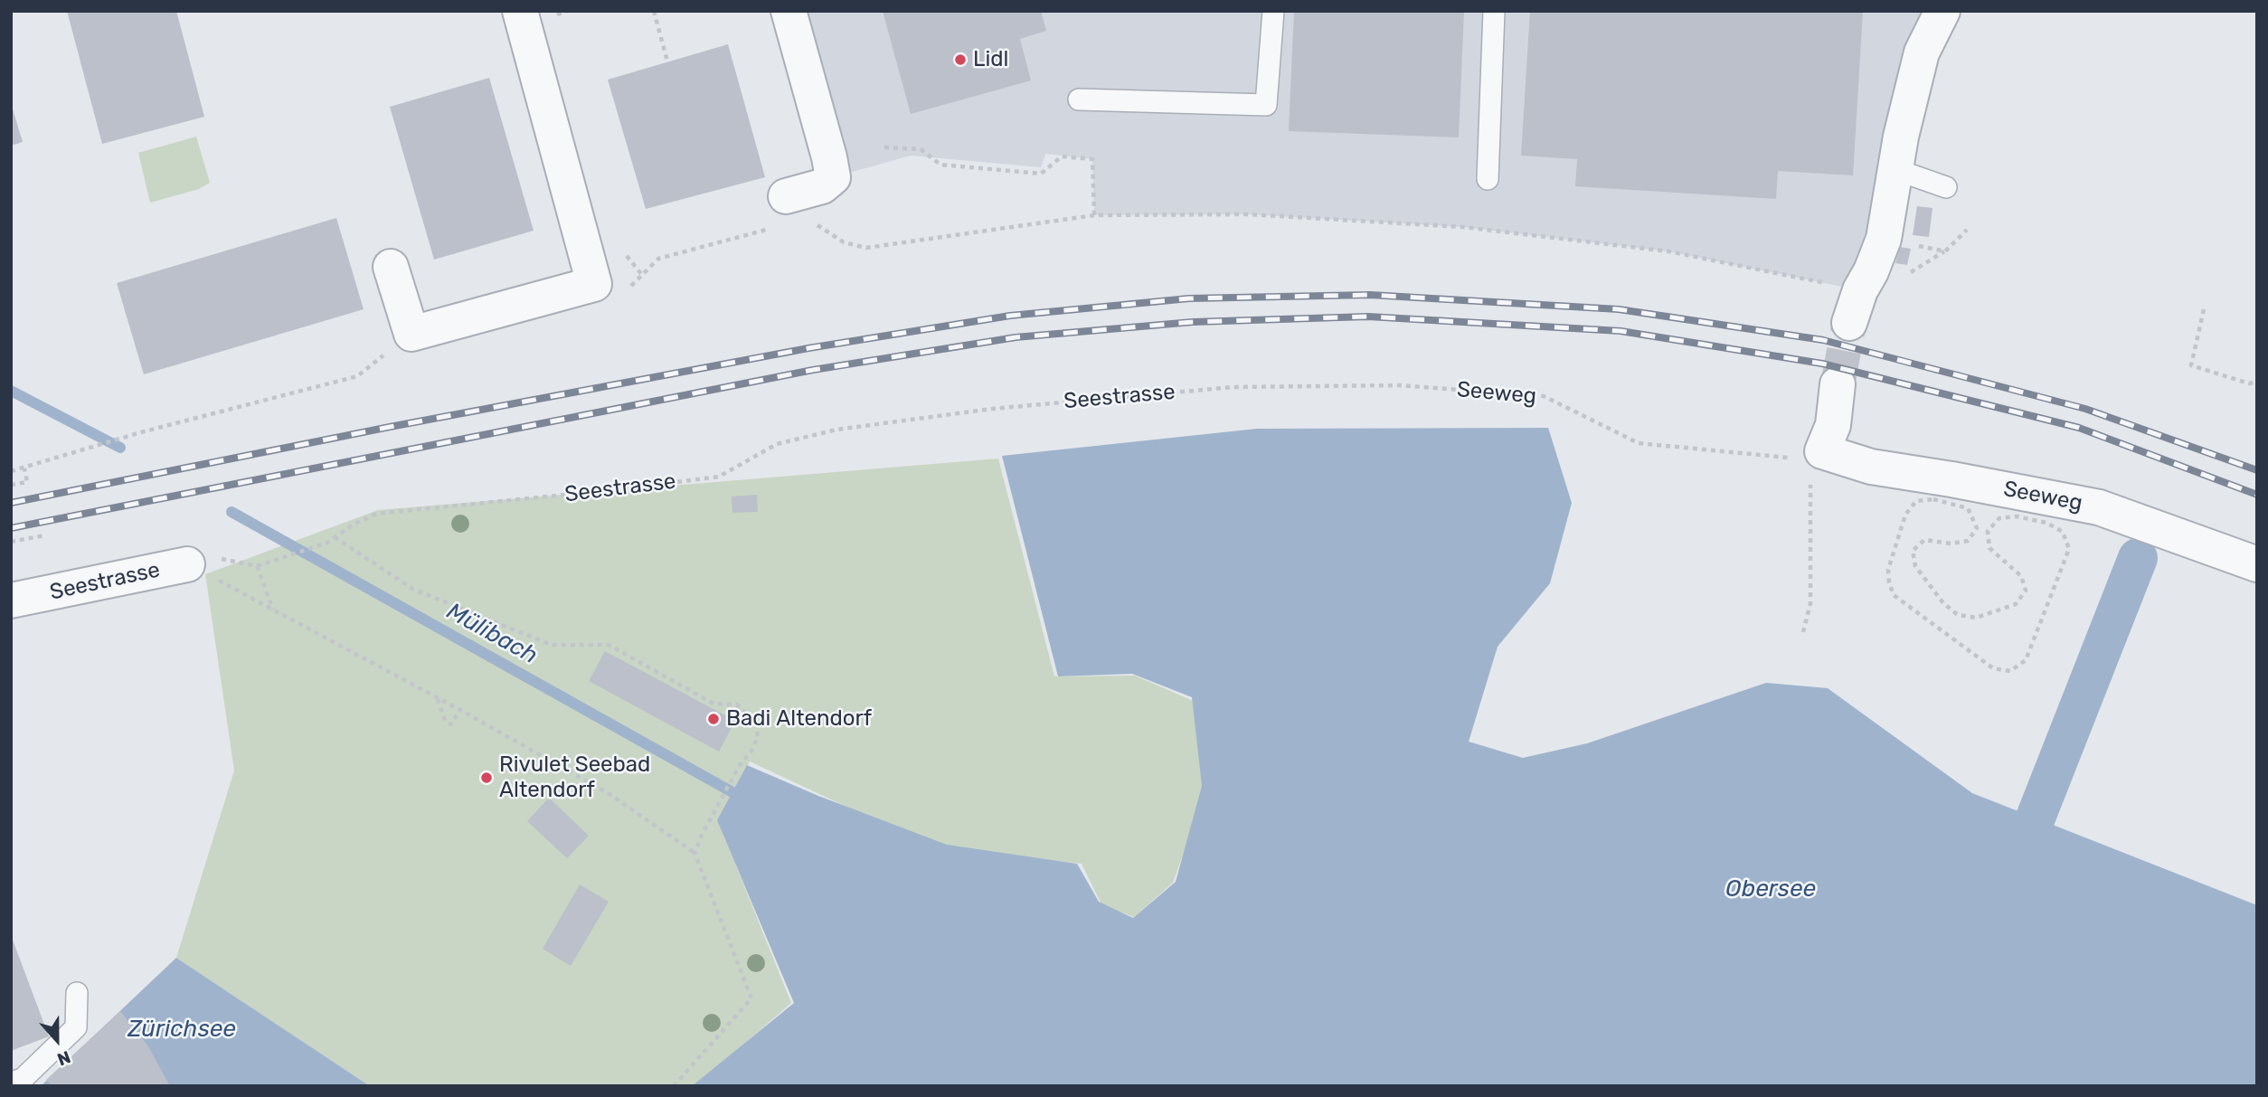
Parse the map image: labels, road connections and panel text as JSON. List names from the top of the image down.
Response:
{
  "streets": {
    "street": ["Seeweg", "Seestrasse"]
  },
  "crossings": [
    ["Seeweg", "Seestrasse"]
  ],
  "water": ["Mülibach", "Obersee", "Zürichsee"],
  "places": ["Lidl", "Badi Altendorf", "Rivulet Seebad Altendorf"],
  "north": "bottom"
}
